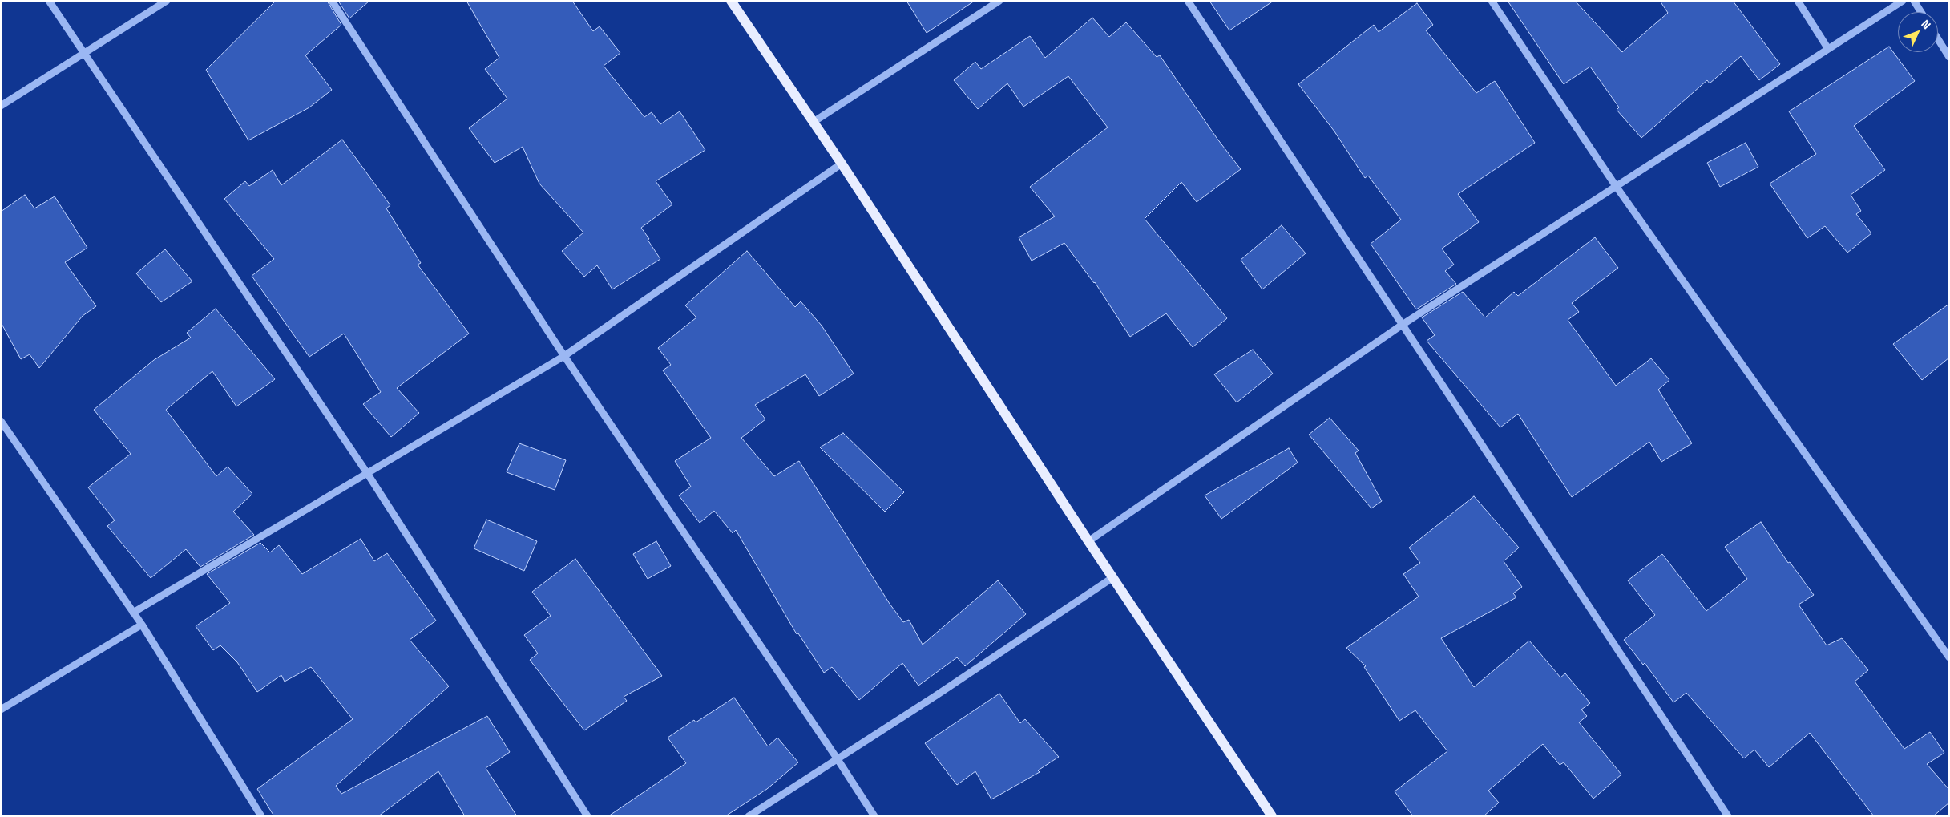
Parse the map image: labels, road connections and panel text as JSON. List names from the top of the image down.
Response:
{
  "north": "top right"
}
